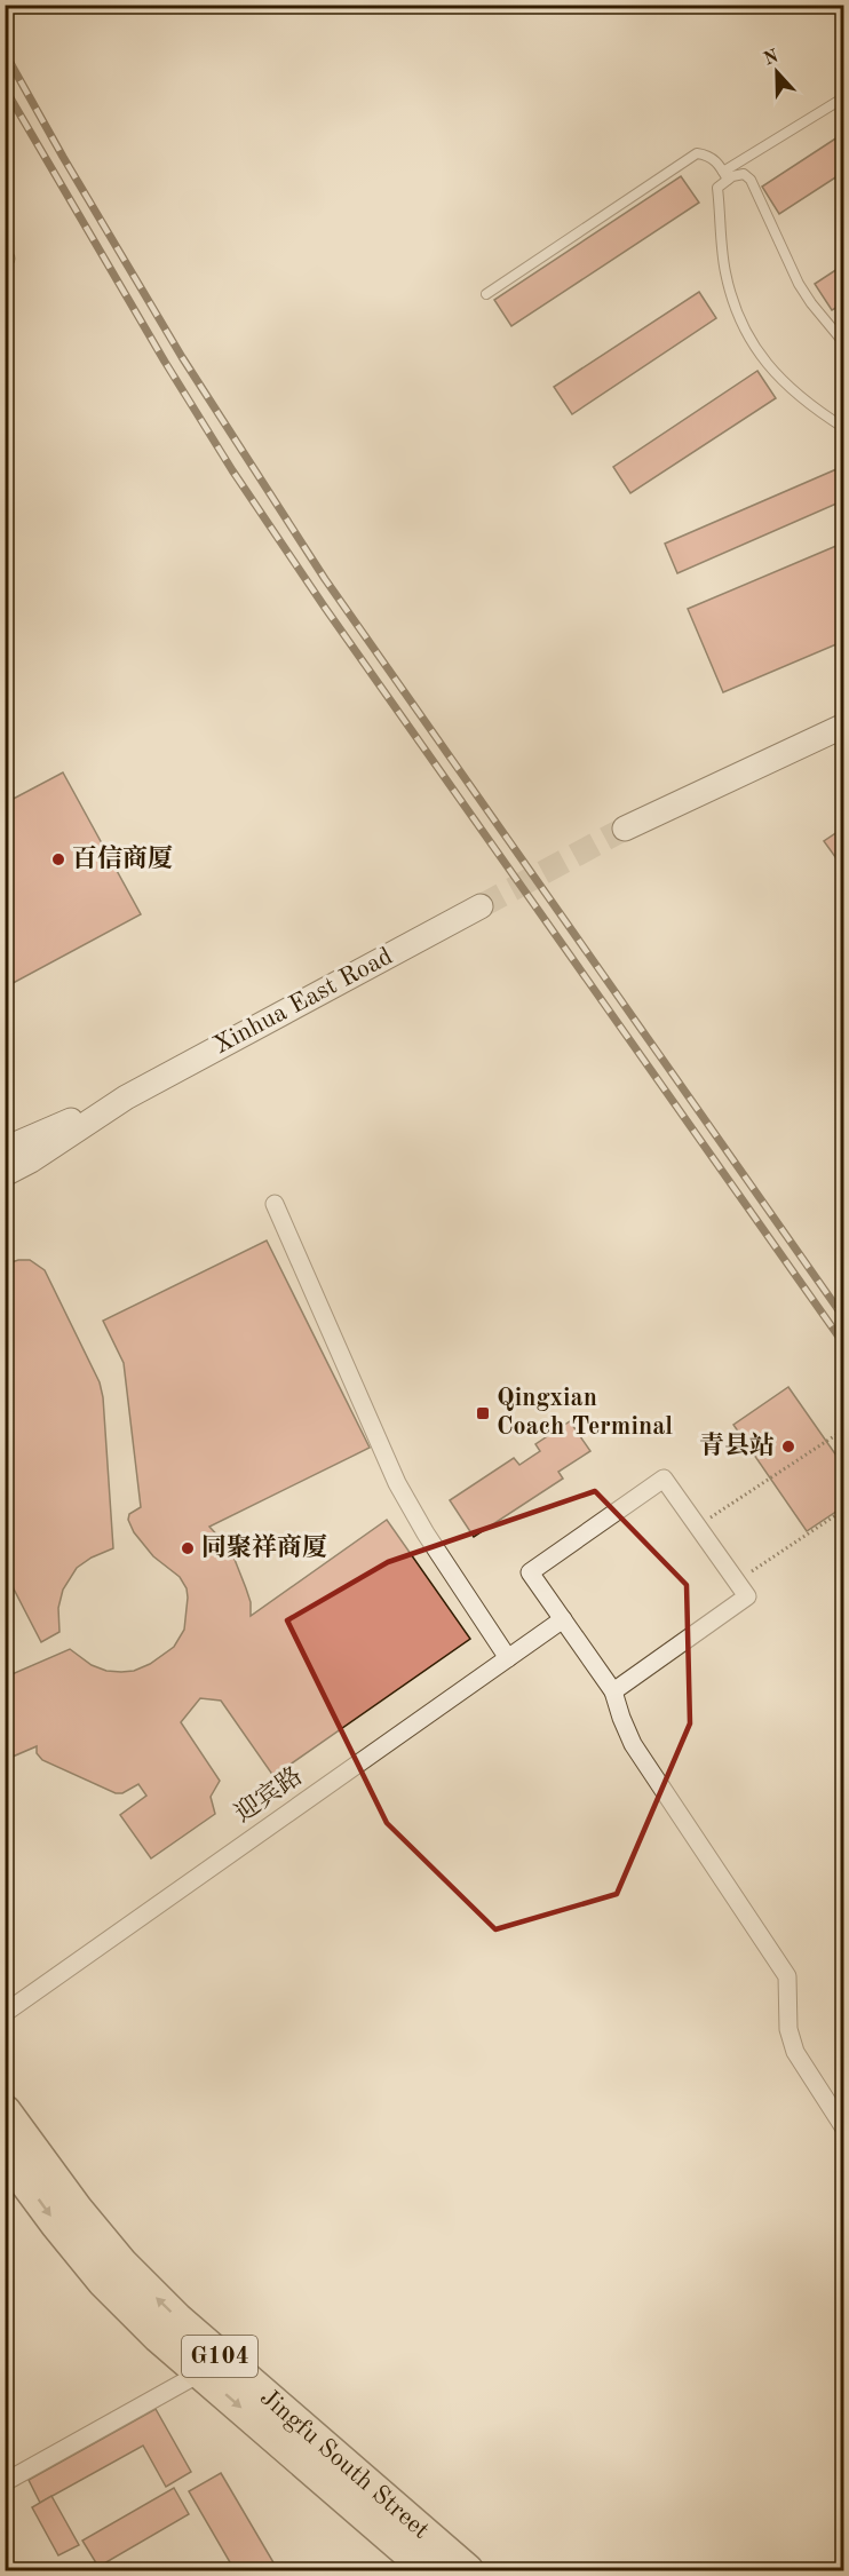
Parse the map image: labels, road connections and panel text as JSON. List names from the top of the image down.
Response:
{
  "streets": {
    "highway": ["G104", "Jingfu South Street"],
    "main road": ["Xinhua East Road"],
    "street": ["迎宾路"]
  },
  "places": {
    "other": ["百信商厦", "青县站", "同聚祥商厦"],
    "transit": ["Qingxian Coach Terminal"]
  },
  "north": "top"
}
